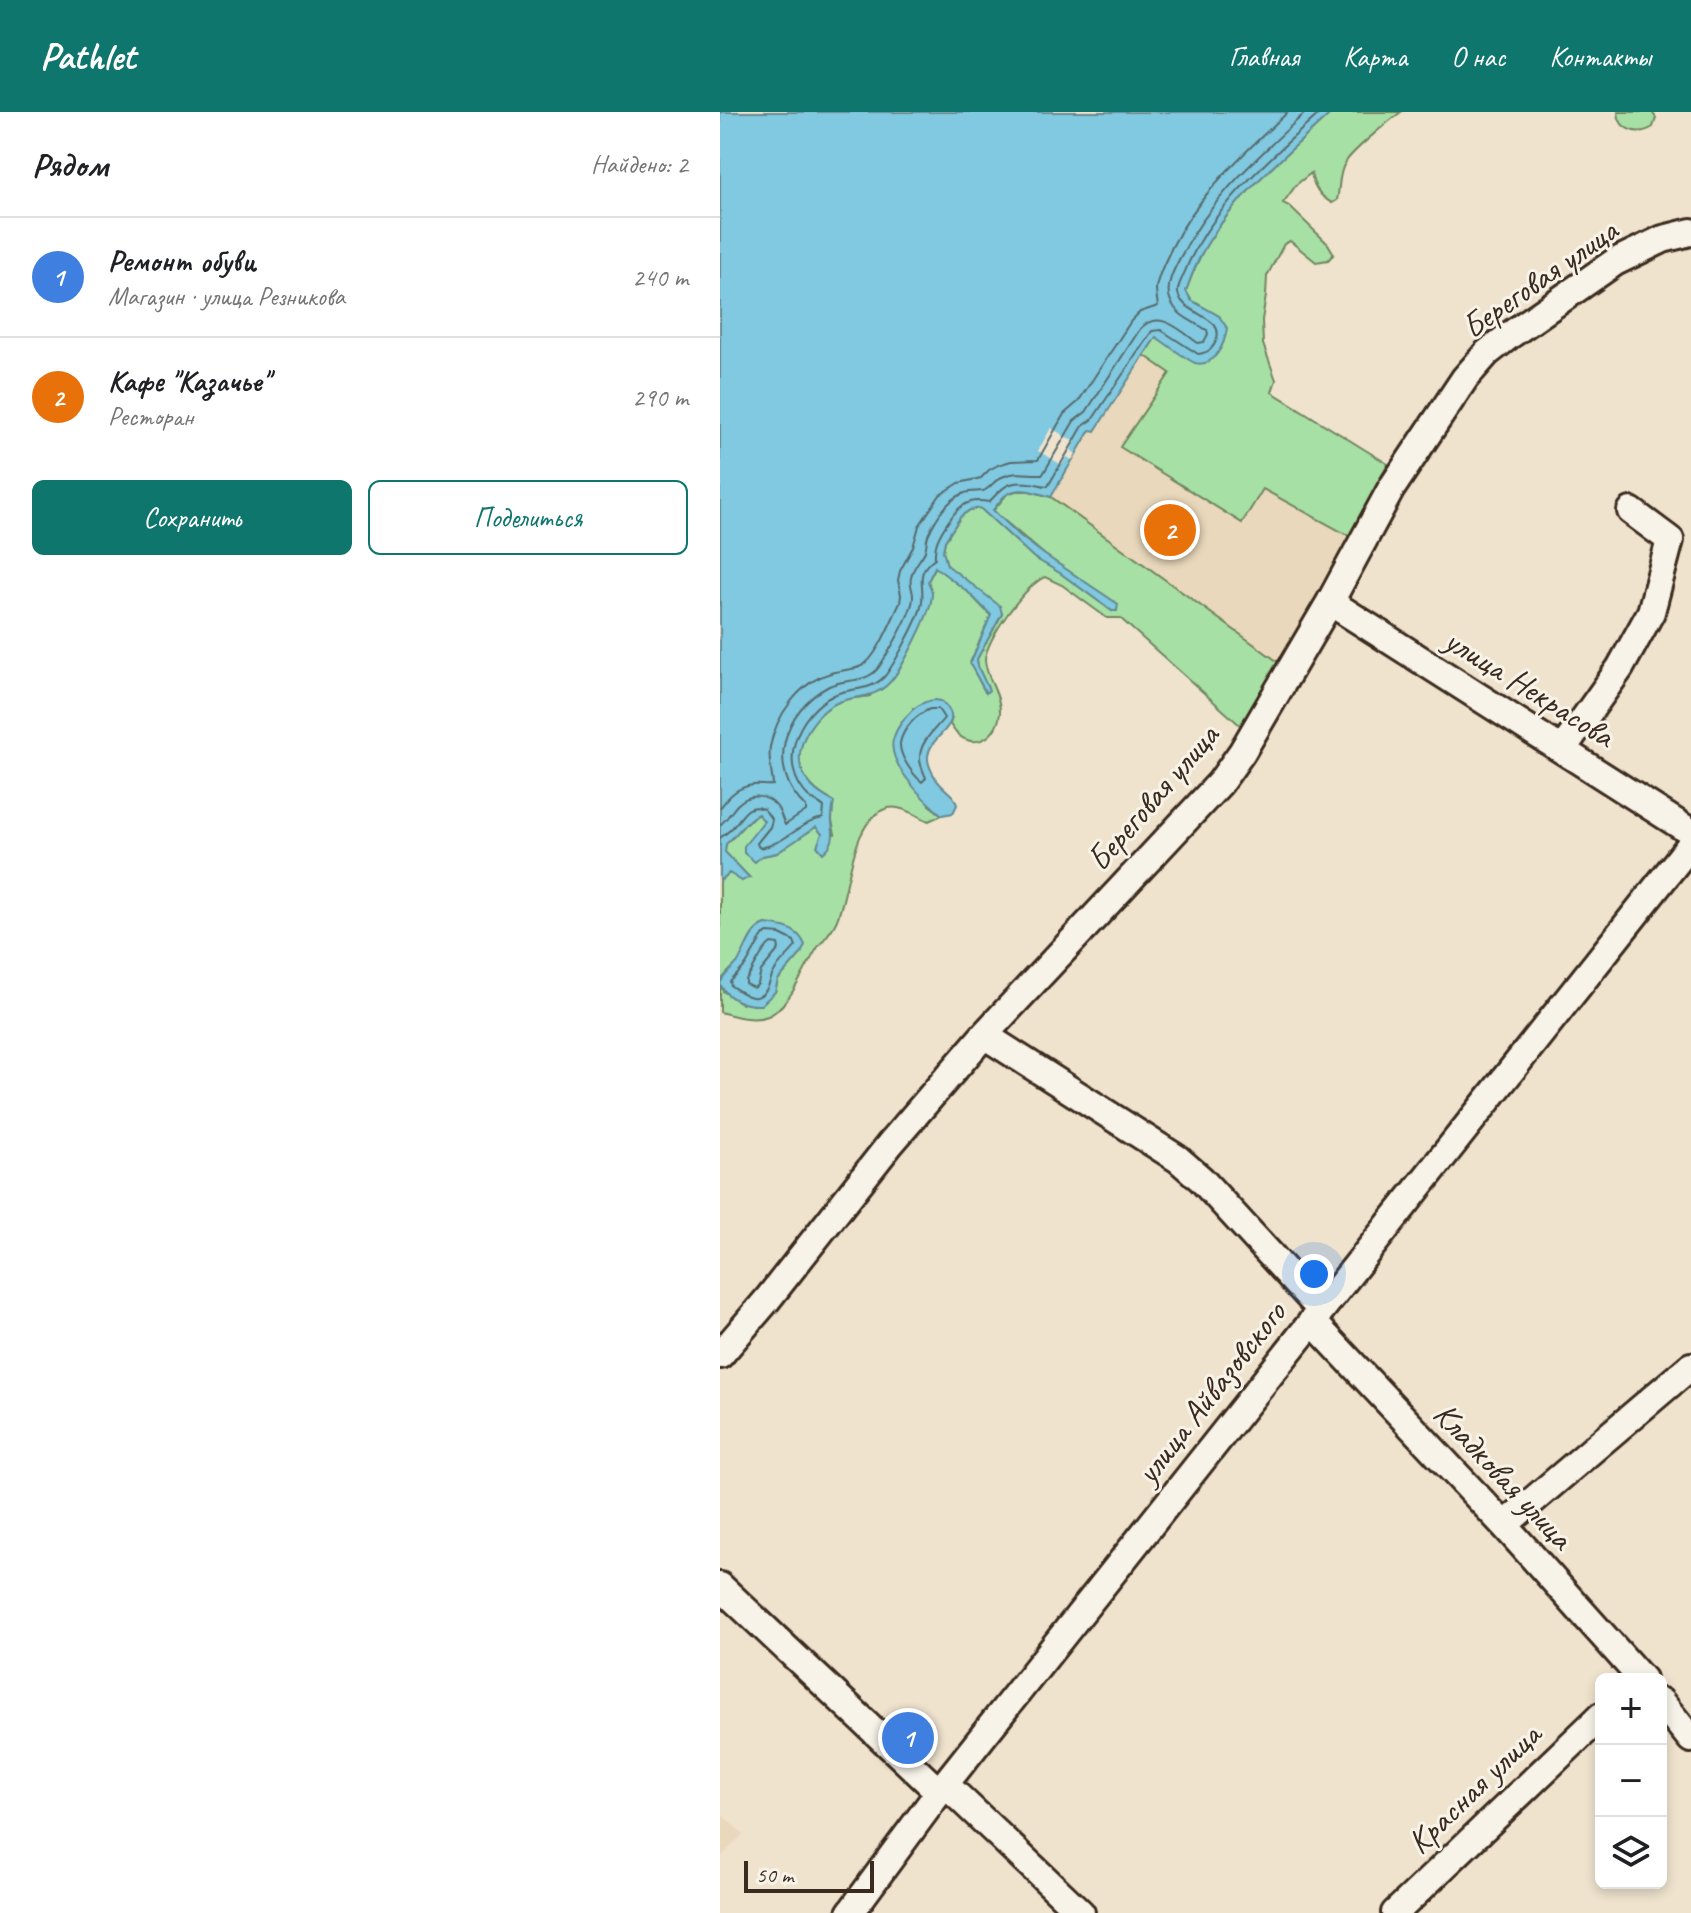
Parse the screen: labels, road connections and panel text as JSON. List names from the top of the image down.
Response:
{
  "streets": {
    "street": [
      "Береговая улица",
      "улица Некрасова",
      "улица Айвазовского",
      "Кладковая улица",
      "Красная улица"
    ]
  },
  "crossings": [
    ["Береговая улица", "улица Некрасова"],
    ["Береговая улица", "Кладковая улица"],
    ["улица Некрасова", "улица Айвазовского"],
    ["улица Айвазовского", "Кладковая улица"]
  ],
  "scale_bar": "50 m",
  "page": {
    "header": "Pathlet",
    "nav": [
      "Главная",
      "Карта",
      "О нас",
      "Контакты"
    ],
    "heading": ["Рядом", "Найдено: 2"],
    "list": [
      {
        "mark": "1",
        "name": "Ремонт обуви",
        "note": "Магазин · улица Резникова",
        "value": "240 m"
      },
      {
        "mark": "2",
        "name": "Кафе \"Казачье\"",
        "note": "Ресторан",
        "value": "290 m"
      }
    ],
    "buttons": ["Сохранить", "Поделиться"],
    "pins": ["2", "1"],
    "map_buttons": ["+", "−"],
    "scale": "50 m"
  }
}
